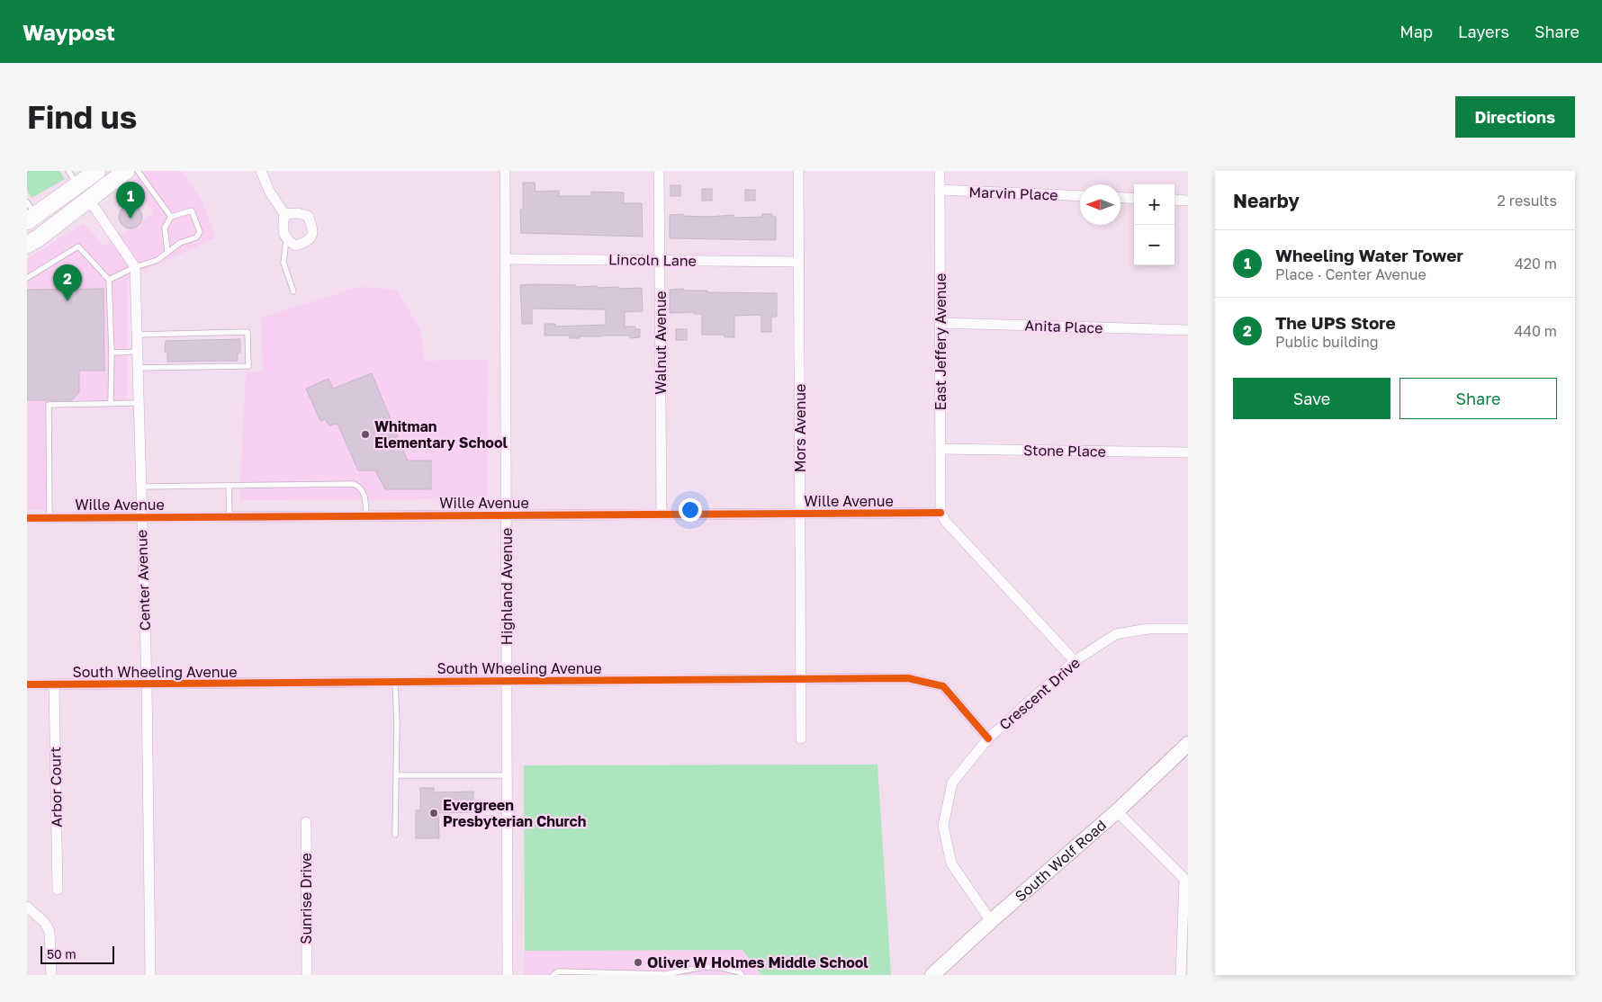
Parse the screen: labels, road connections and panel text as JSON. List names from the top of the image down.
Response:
{
  "streets": {
    "main road": ["South Wolf Road"],
    "street": [
      "Marvin Place",
      "Lincoln Lane",
      "Anita Place",
      "East Jeffery Avenue",
      "Walnut Avenue",
      "Mors Avenue",
      "Stone Place",
      "Wille Avenue",
      "Center Avenue",
      "Highland Avenue",
      "South Wheeling Avenue",
      "Crescent Drive",
      "Arbor Court",
      "Sunrise Drive"
    ]
  },
  "crossings": [
    ["Marvin Place", "East Jeffery Avenue"],
    ["Lincoln Lane", "Walnut Avenue"],
    ["Lincoln Lane", "Mors Avenue"],
    ["Lincoln Lane", "Highland Avenue"],
    ["Anita Place", "East Jeffery Avenue"],
    ["East Jeffery Avenue", "Stone Place"],
    ["East Jeffery Avenue", "Wille Avenue"],
    ["Walnut Avenue", "Wille Avenue"],
    ["Mors Avenue", "Wille Avenue"],
    ["Mors Avenue", "South Wheeling Avenue"],
    ["Wille Avenue", "Center Avenue"],
    ["Wille Avenue", "Highland Avenue"],
    ["Center Avenue", "South Wheeling Avenue"],
    ["Highland Avenue", "South Wheeling Avenue"],
    ["South Wheeling Avenue", "Crescent Drive"],
    ["South Wheeling Avenue", "Arbor Court"],
    ["Crescent Drive", "South Wolf Road"]
  ],
  "places": ["Whitman Elementary School", "Evergreen Presbyterian Church", "Oliver W Holmes Middle School"],
  "scale_bar": "50 m",
  "north": "left",
  "page": {
    "header": "Waypost",
    "nav": ["Map", "Layers", "Share"],
    "buttons": [
      "Directions",
      ["Save", "Share"]
    ],
    "title": "Find us",
    "heading": ["Nearby", "2 results"],
    "pins": ["1", "2"],
    "map_buttons": ["+", "−"],
    "list": [
      {
        "mark": "1",
        "name": "Wheeling Water Tower",
        "note": "Place · Center Avenue",
        "value": "420 m"
      },
      {
        "mark": "2",
        "name": "The UPS Store",
        "note": "Public building",
        "value": "440 m"
      }
    ],
    "scale": "50 m"
  }
}
